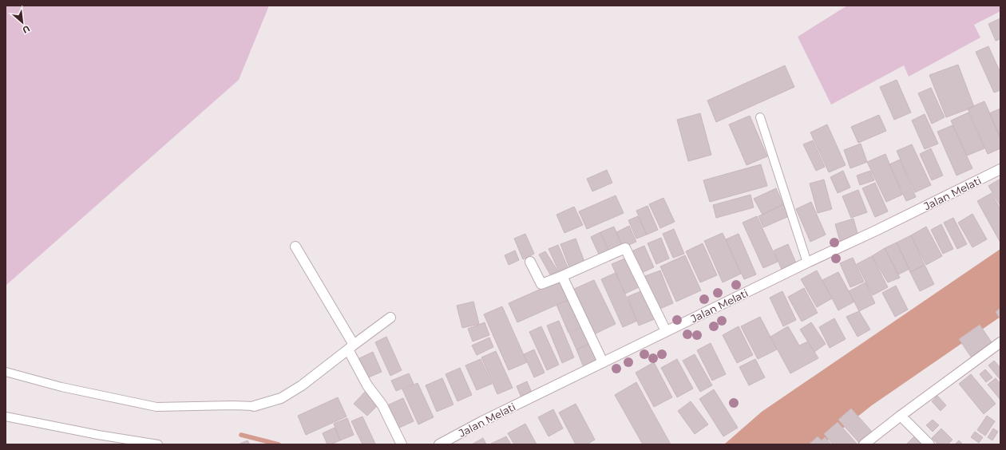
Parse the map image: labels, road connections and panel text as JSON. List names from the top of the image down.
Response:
{
  "streets": {
    "street": ["Jalan Melati"]
  },
  "north": "bottom right"
}
